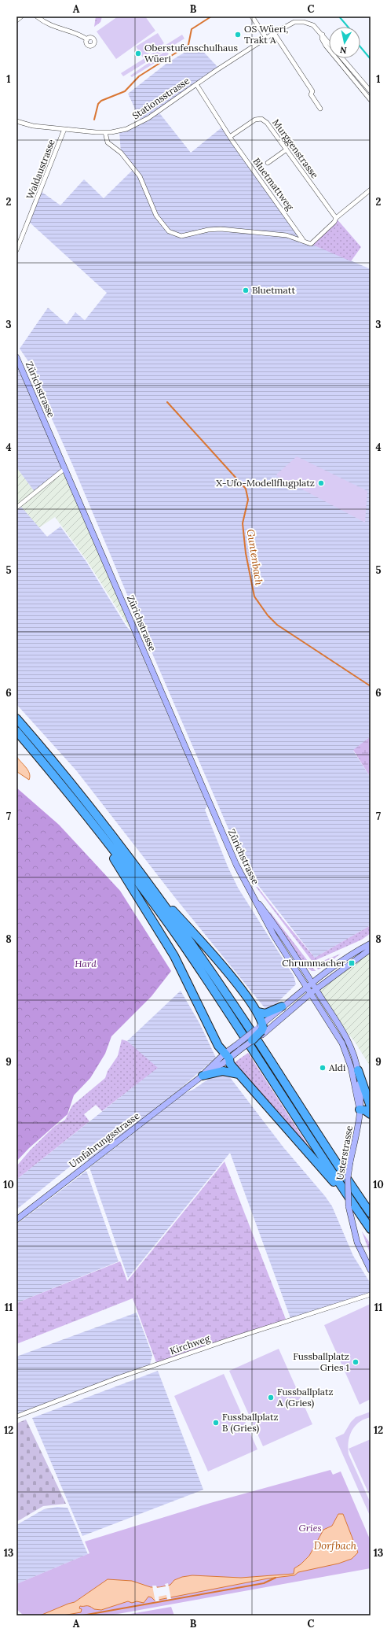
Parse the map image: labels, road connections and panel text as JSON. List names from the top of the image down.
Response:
{
  "streets": {
    "main road": ["Zürichstrasse", "Umfahrungsstrasse", "Usterstrasse"],
    "street": [
      "Stationsstrasse",
      "Murggenstrasse",
      "Waldaustrasse",
      "Bluetmattweg",
      "Kirchweg"
    ]
  },
  "crossings": [
    ["Stationsstrasse", "Waldaustrasse"],
    ["Stationsstrasse", "Bluetmattweg"],
    ["Murggenstrasse", "Bluetmattweg"],
    ["Zürichstrasse", "Umfahrungsstrasse"],
    ["Zürichstrasse", "Usterstrasse"],
    ["Umfahrungsstrasse", "Usterstrasse"]
  ],
  "water": ["Guntenbach", "Dorfbach"],
  "parks": ["Hard", "Gries"],
  "places": {
    "other": [
      "OS Wüeri, Trakt A",
      "Oberstufenschulhaus Wüeri",
      "Bluetmatt",
      "X-Ufo-Modellflugplatz",
      "Aldi",
      "Fussballplatz Gries 1",
      "Fussballplatz A (Gries)",
      "Fussballplatz B (Gries)"
    ],
    "transit": ["Chrummacher"]
  },
  "north": "bottom",
  "grid": {
    "columns": ["A", "B", "C"],
    "rows": [
      "1",
      "2",
      "3",
      "4",
      "5",
      "6",
      "7",
      "8",
      "9",
      "10",
      "11",
      "12",
      "13"
    ]
  }
}
